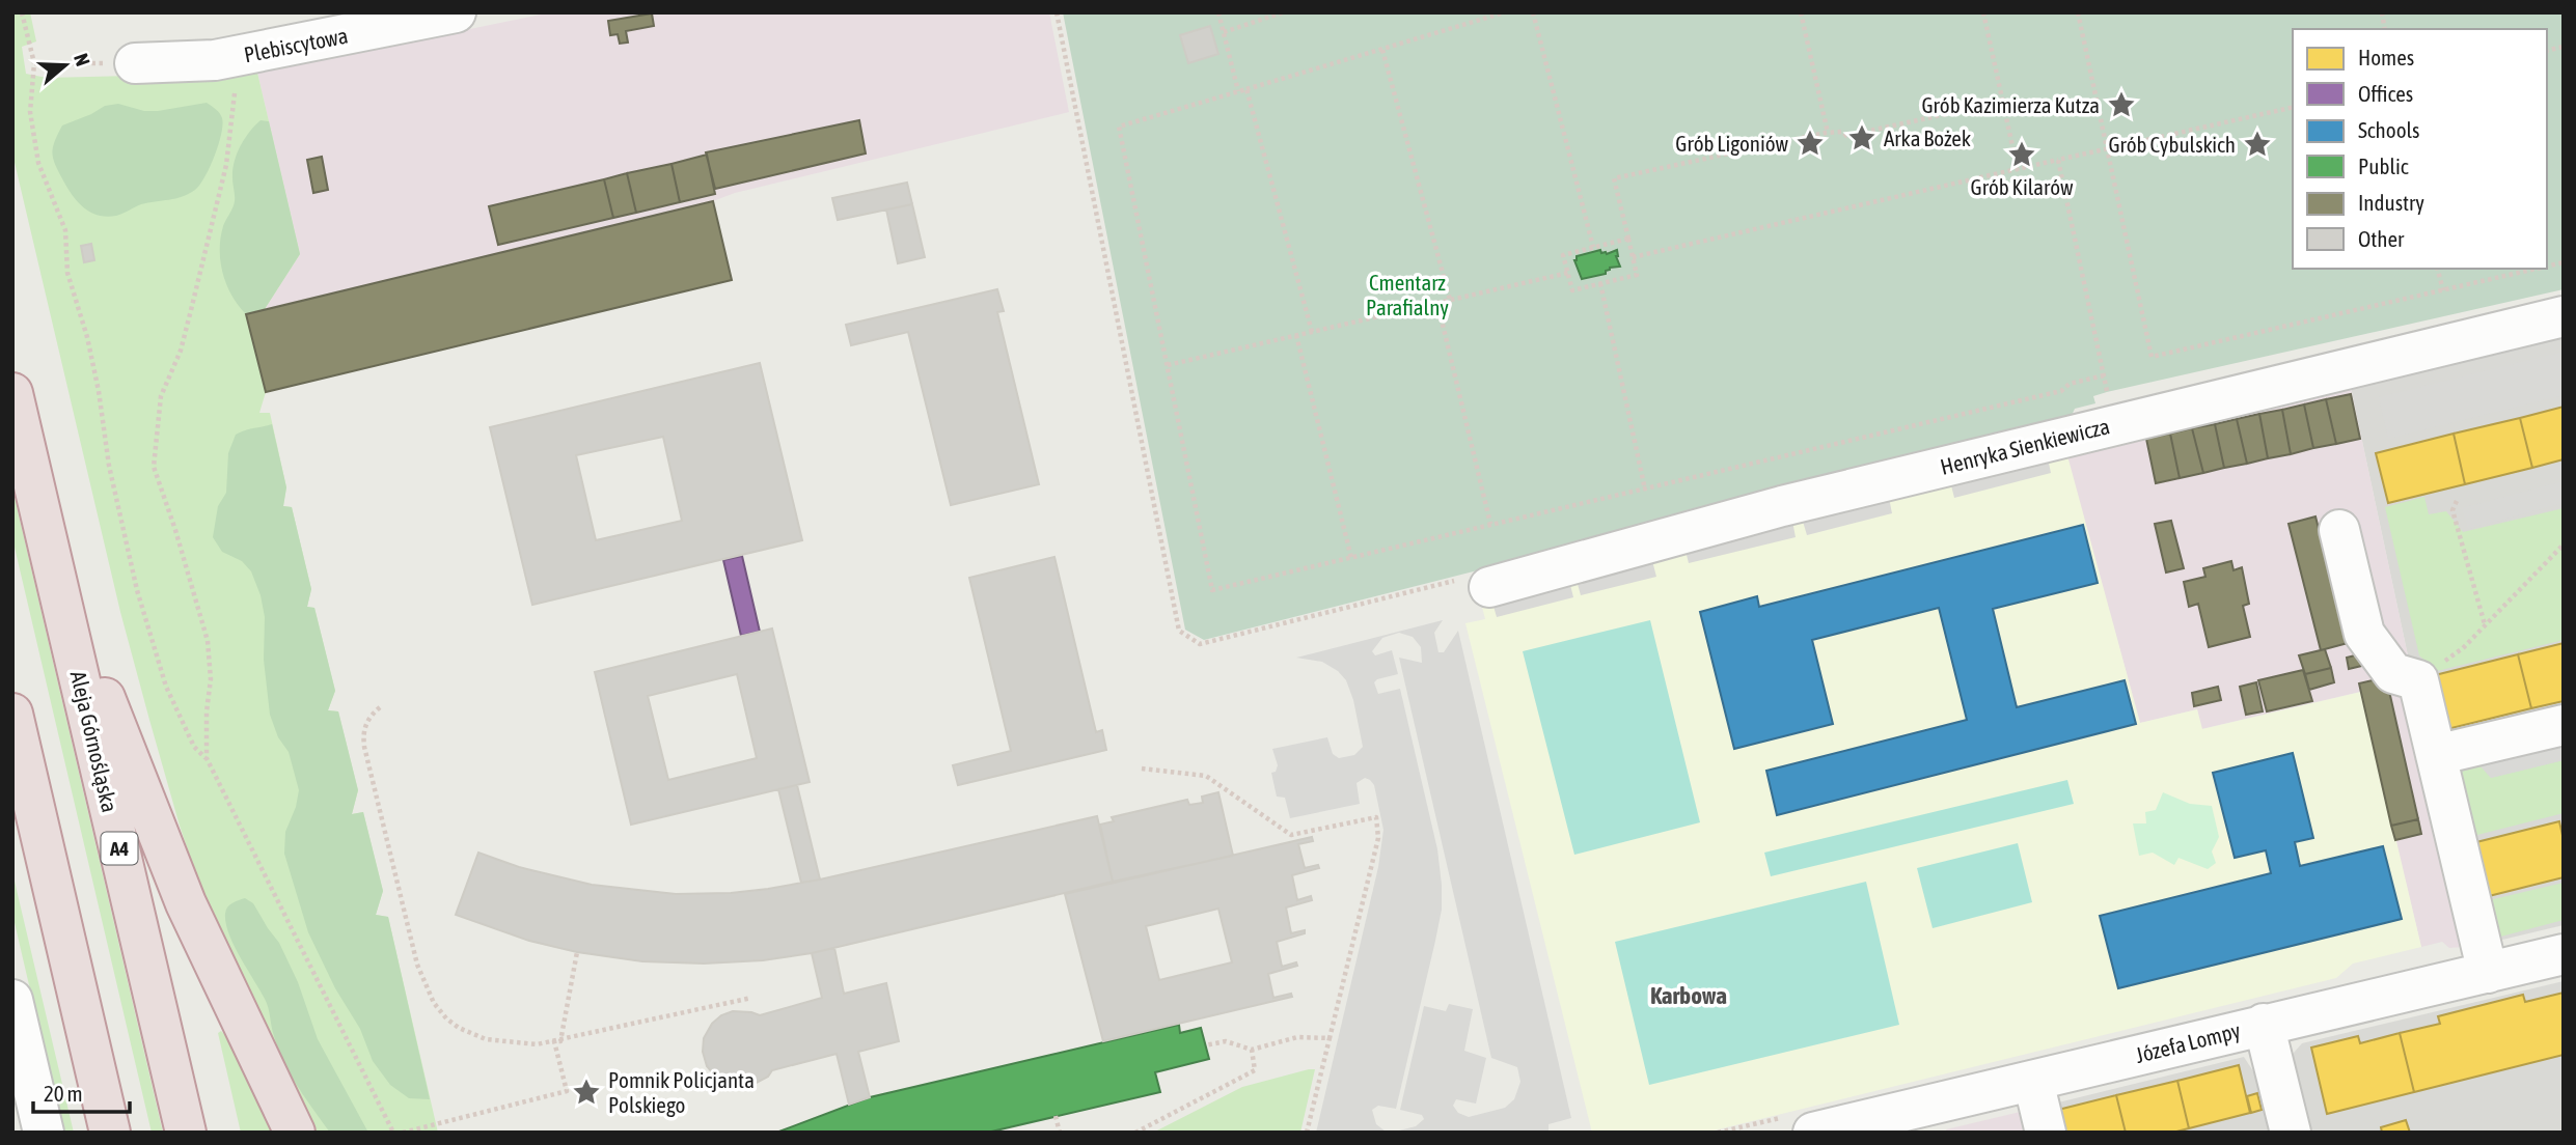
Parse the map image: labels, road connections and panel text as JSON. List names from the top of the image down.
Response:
{
  "streets": {
    "highway": ["Aleja Górnośląska", "A4"],
    "street": ["Plebiscytowa", "Henryka Sienkiewicza", "Józefa Lompy"]
  },
  "districts": ["Karbowa"],
  "parks": ["Cmentarz Parafialny"],
  "places": {
    "place": [
      "Grób Kazimierza Kutza",
      "Arka Bożek",
      "Grób Ligoniów",
      "Grób Cybulskich",
      "Grób Kilarów",
      "Pomnik Policjanta Polskiego"
    ]
  },
  "legend": [
    "Homes",
    "Offices",
    "Schools",
    "Public",
    "Industry",
    "Other"
  ],
  "scale_bar": "20 m",
  "north": "right"
}
